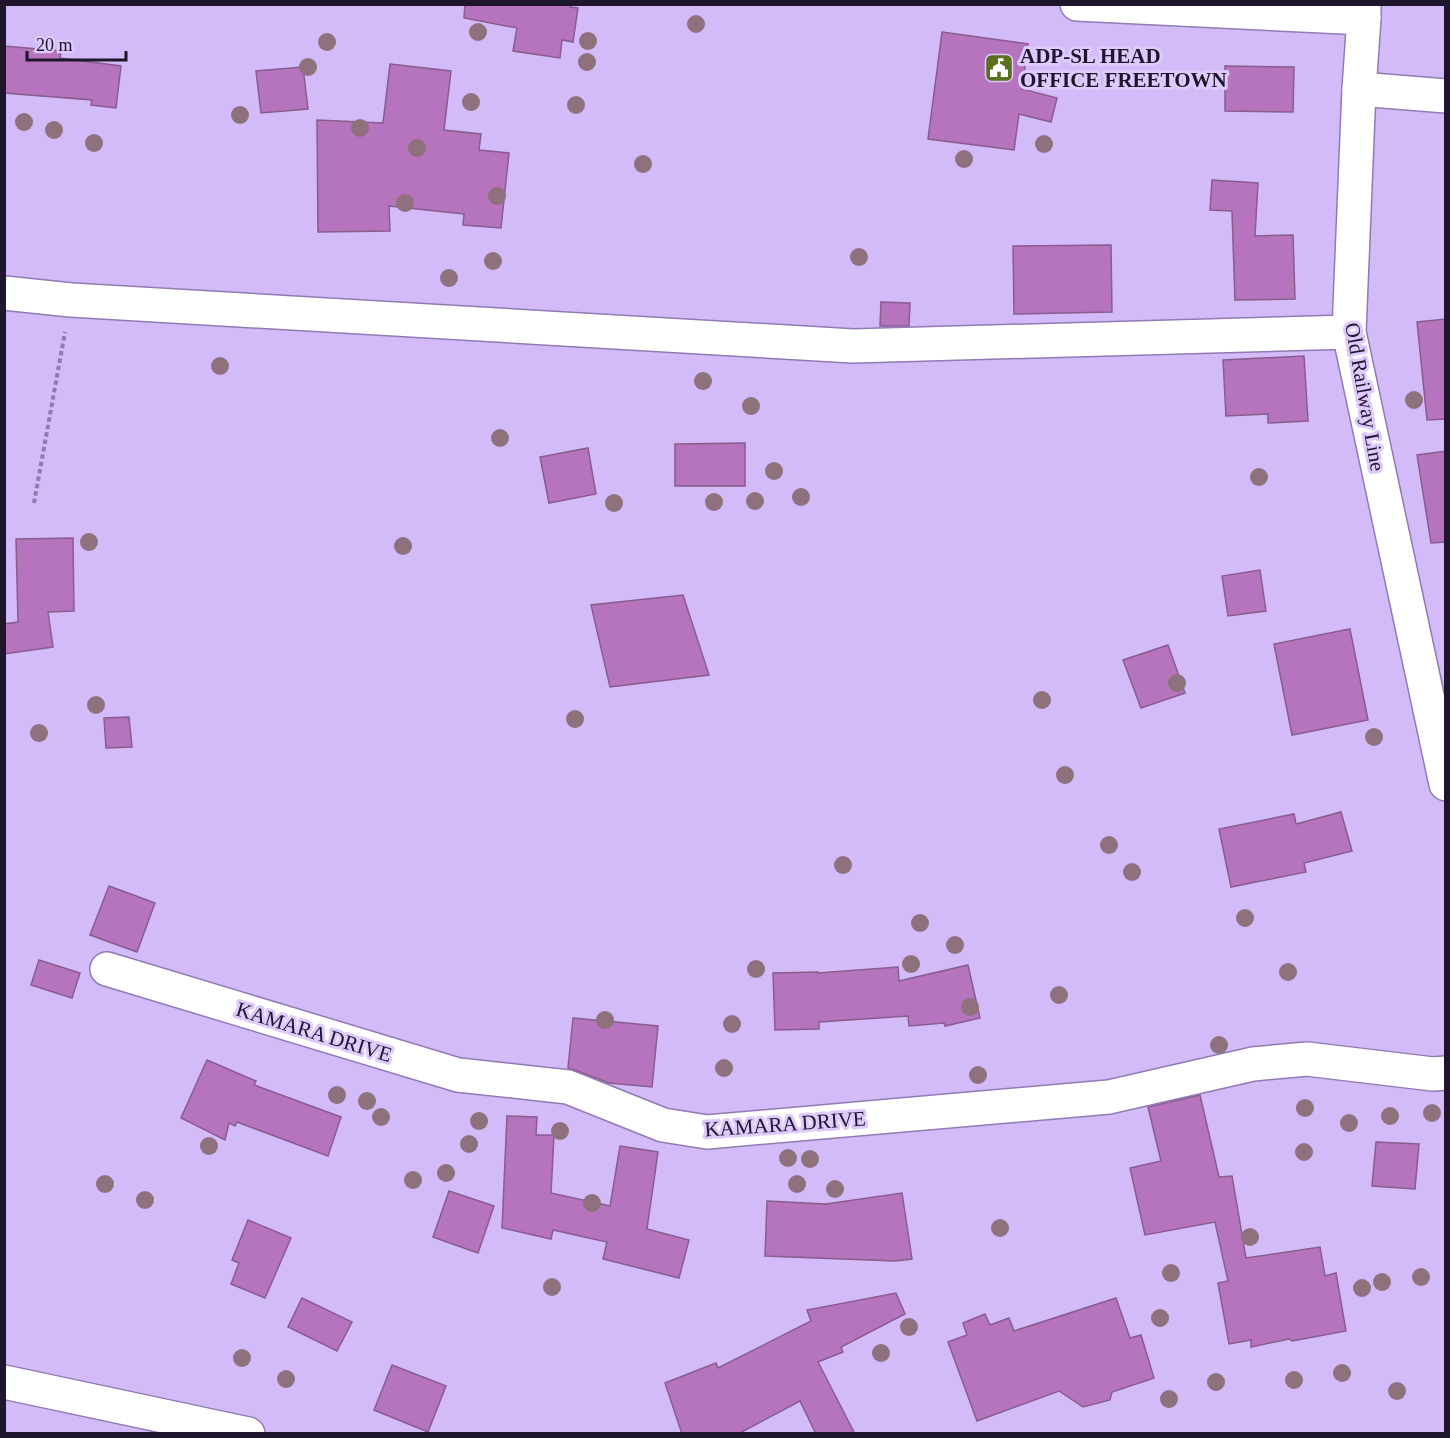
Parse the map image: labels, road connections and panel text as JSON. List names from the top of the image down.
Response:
{
  "streets": {
    "street": ["Old Railway Line", "KAMARA DRIVE"]
  },
  "places": {
    "public building": ["ADP-SL HEAD OFFICE FREETOWN"]
  },
  "scale_bar": "20 m"
}
